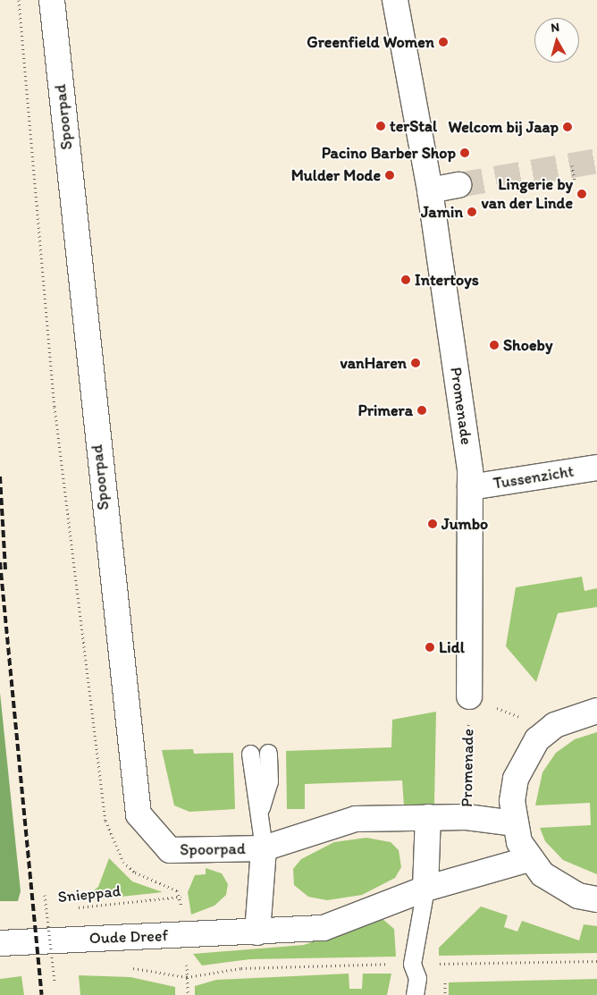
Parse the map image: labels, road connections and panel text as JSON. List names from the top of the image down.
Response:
{
  "streets": {
    "street": [
      "Spoorpad",
      "Promenade",
      "Tussenzicht",
      "Oude Dreef"
    ],
    "path": ["Snieppad"]
  },
  "crossings": [
    ["Promenade", "Tussenzicht"]
  ],
  "places": [
    "Greenfield Women",
    "terStal",
    "Welcom bij Jaap",
    "Pacino Barber Shop",
    "Mulder Mode",
    "Lingerie by van der Linde",
    "Jamin",
    "Intertoys",
    "Shoeby",
    "vanHaren",
    "Primera",
    "Jumbo",
    "Lidl"
  ],
  "north": "top"
}
